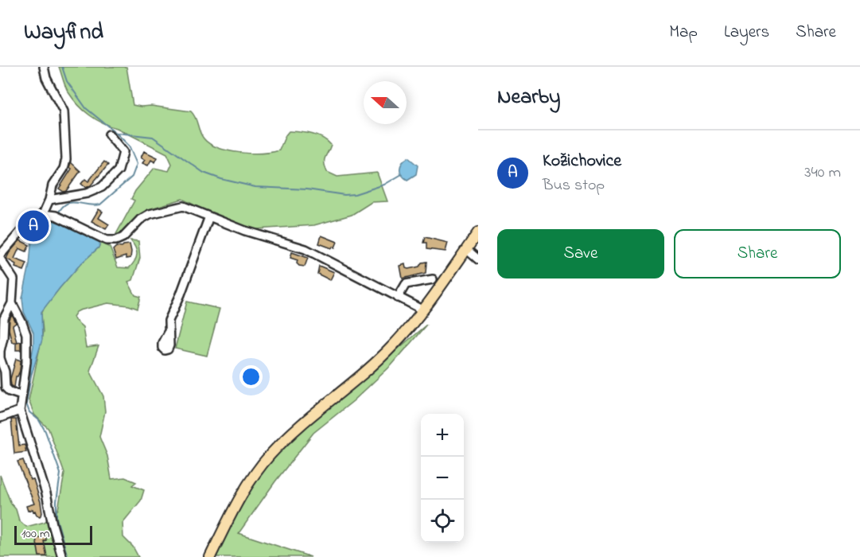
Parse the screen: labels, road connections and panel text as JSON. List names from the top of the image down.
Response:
{
  "scale_bar": "100 m",
  "north": "left",
  "page": {
    "header": "Wayfind",
    "nav": ["Map", "Layers", "Share"],
    "heading": "Nearby",
    "list": [
      {
        "mark": "A",
        "name": "Kožichovice",
        "note": "Bus stop",
        "value": "340 m"
      }
    ],
    "pins": "A",
    "buttons": ["Save", "Share"],
    "map_buttons": ["+", "−"],
    "scale": "100 m"
  }
}
